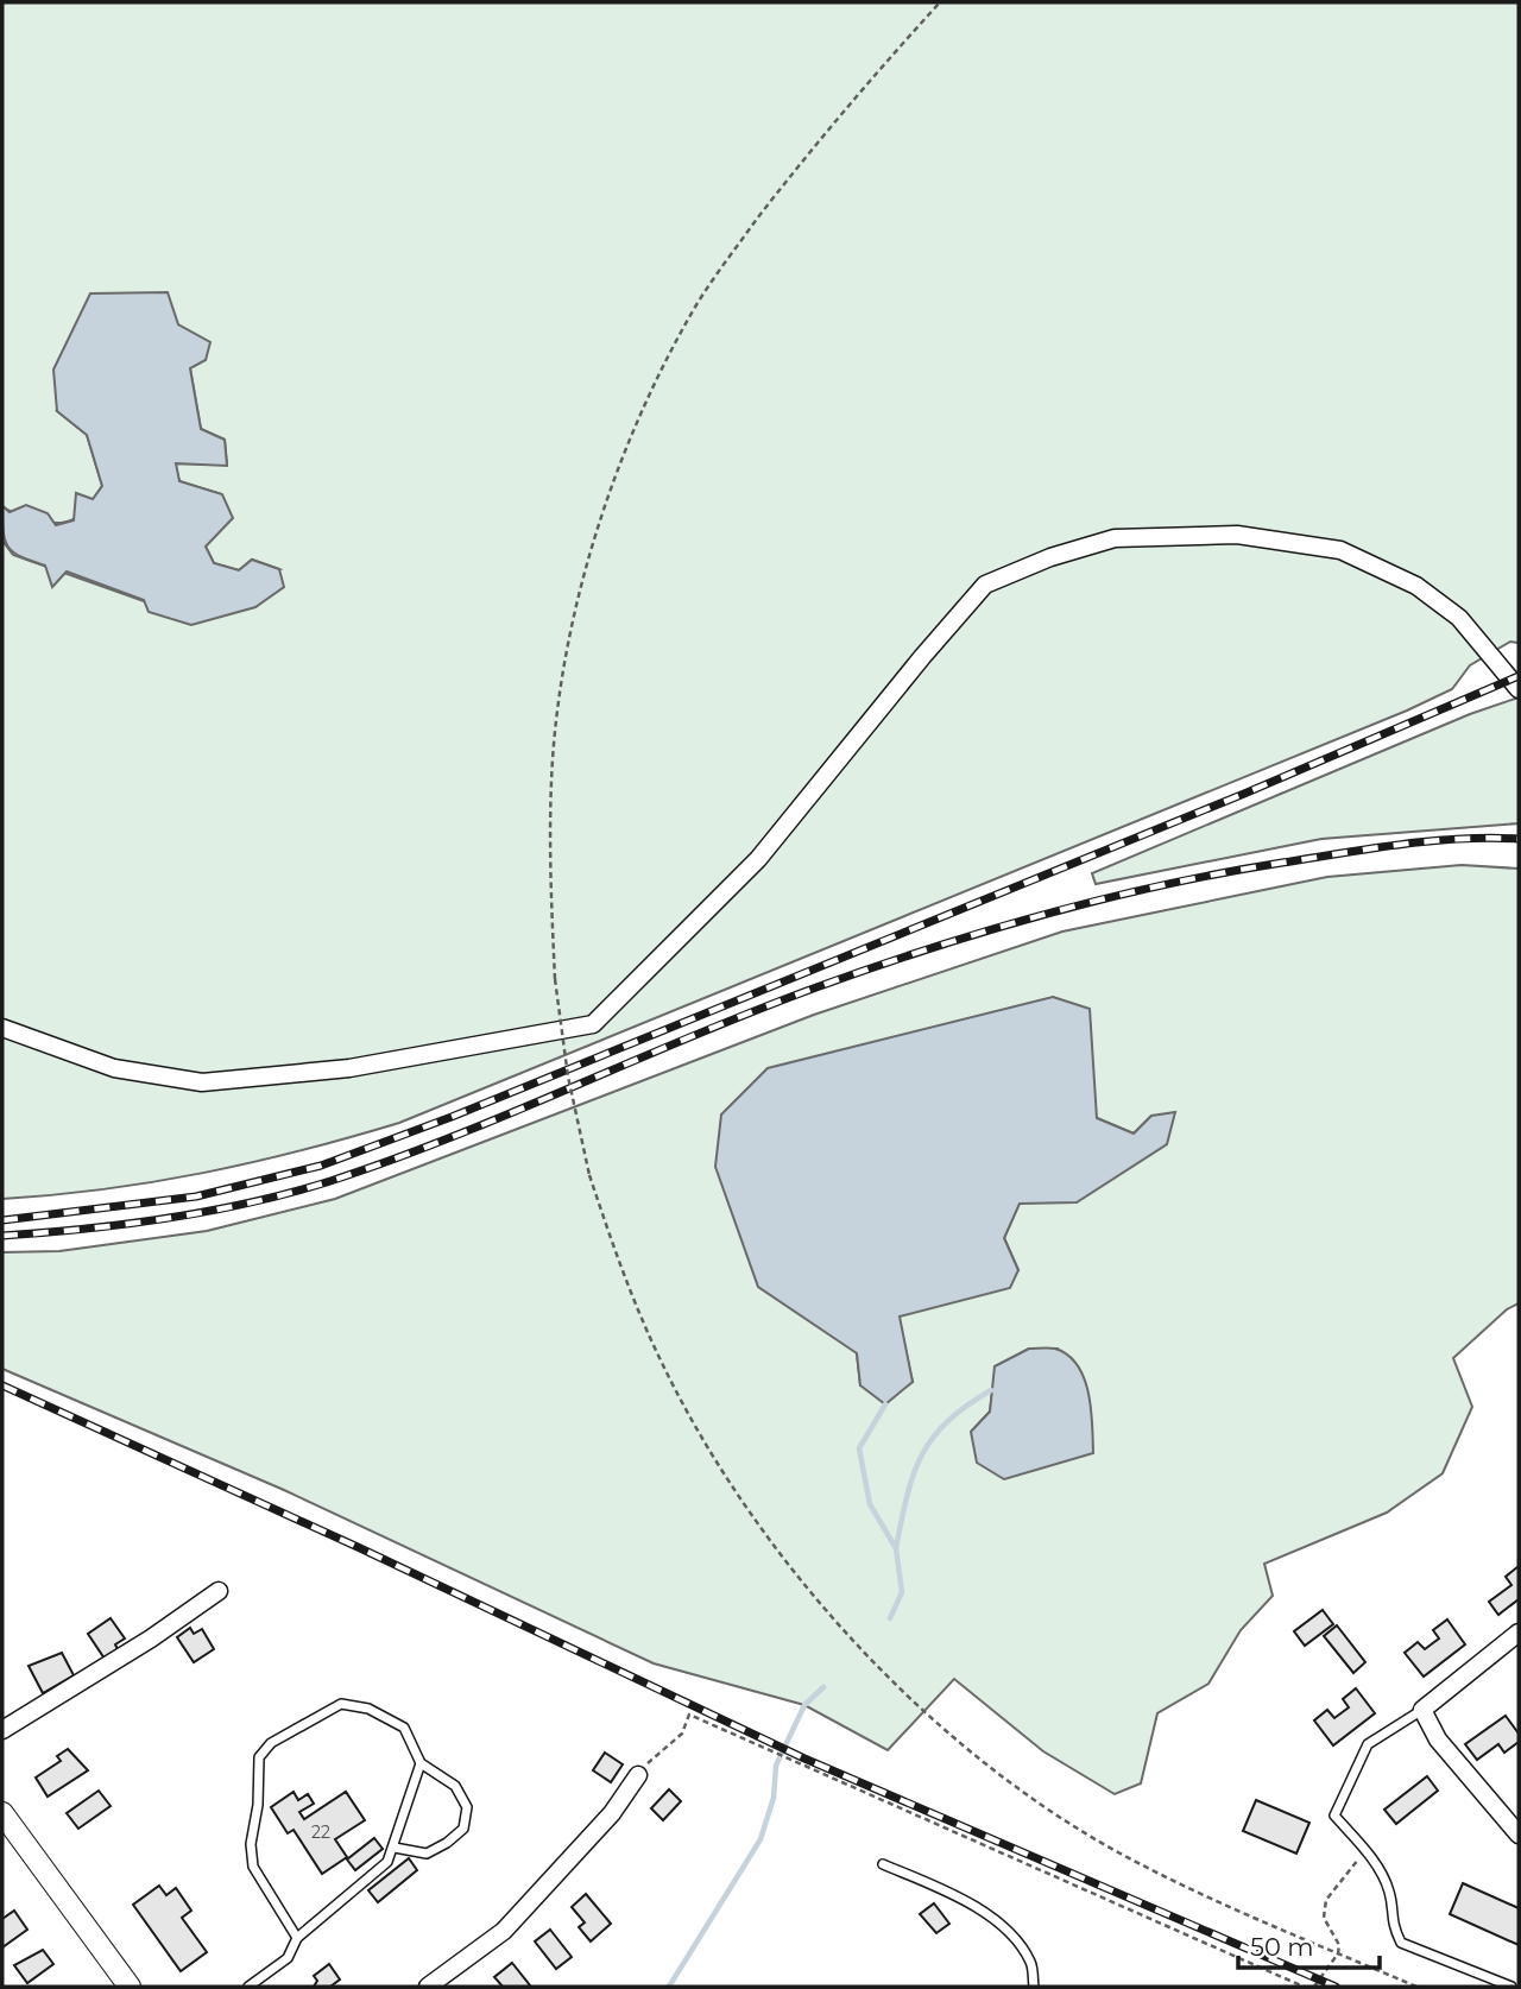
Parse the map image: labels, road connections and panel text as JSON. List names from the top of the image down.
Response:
{
  "house_numbers": ["22"],
  "scale_bar": "50 m"
}
